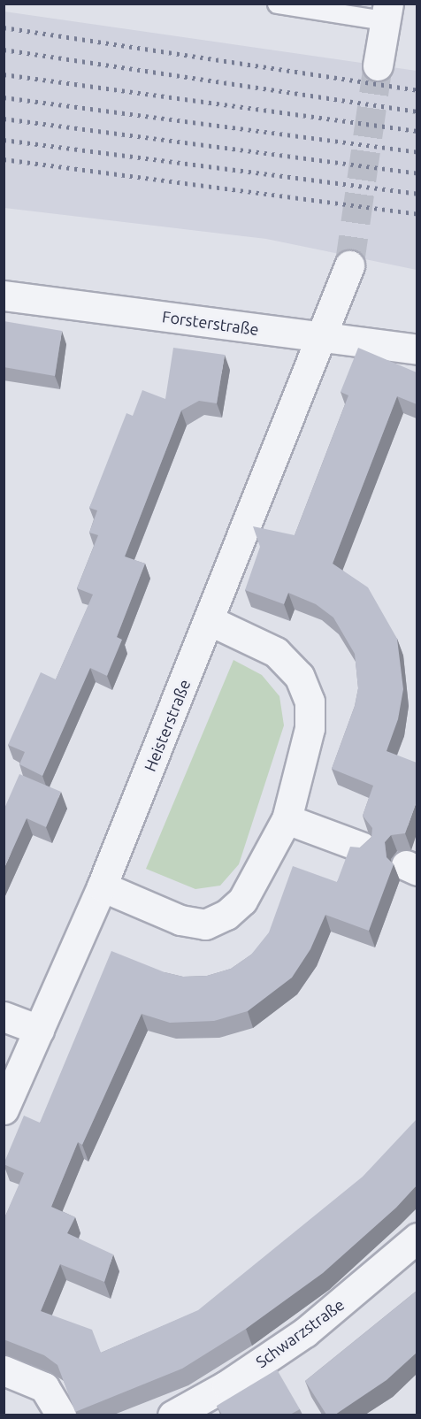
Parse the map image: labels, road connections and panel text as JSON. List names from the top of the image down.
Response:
{
  "streets": {
    "street": ["Forsterstraße", "Heisterstraße", "Schwarzstraße"]
  },
  "crossings": [
    ["Forsterstraße", "Heisterstraße"]
  ]
}
